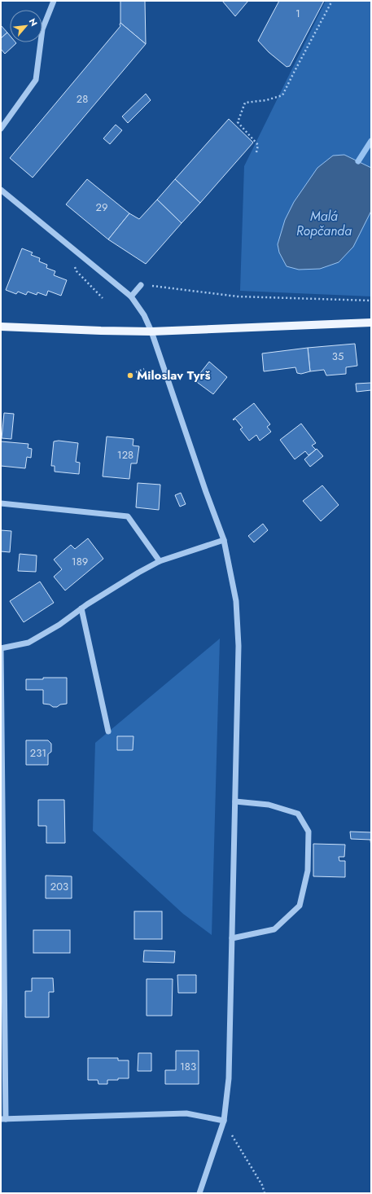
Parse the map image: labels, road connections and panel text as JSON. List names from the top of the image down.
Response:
{
  "water": ["Malá Ropčanda"],
  "places": ["Miloslav Tyrš"],
  "house_numbers": [
    "1",
    "28",
    "29",
    "35",
    "128",
    "189",
    "231",
    "203",
    "183"
  ],
  "north": "top right"
}
